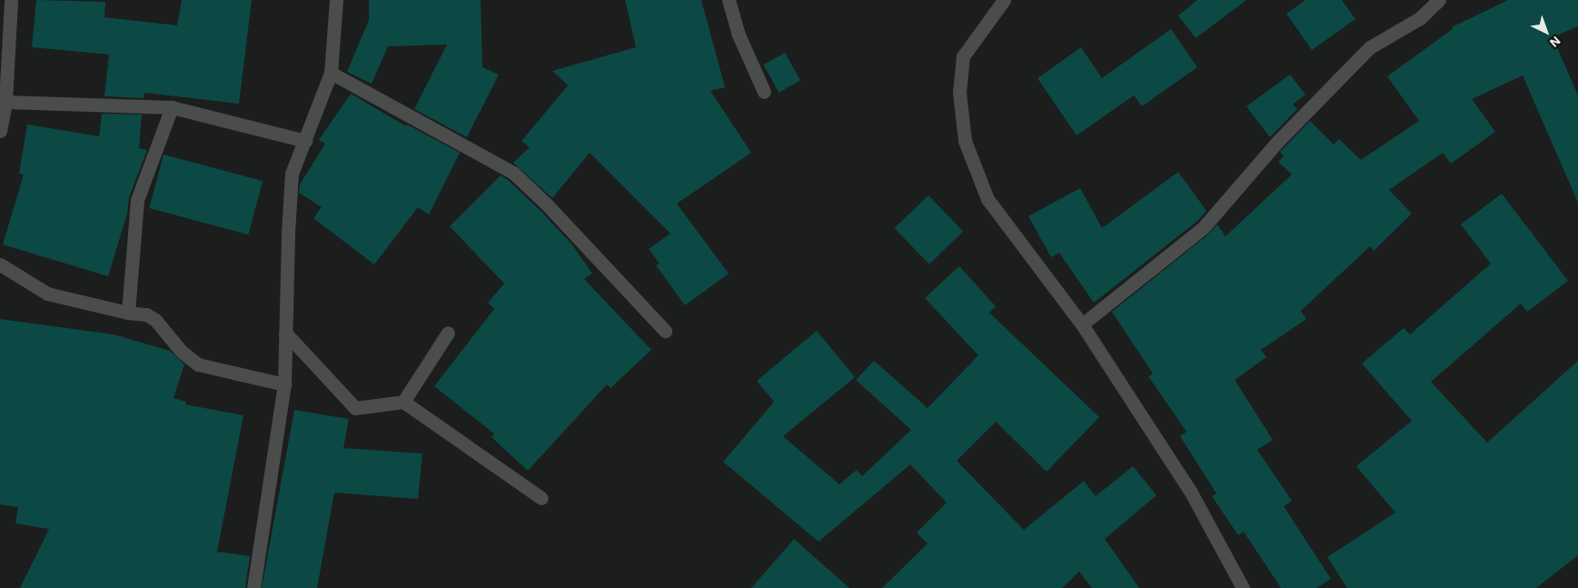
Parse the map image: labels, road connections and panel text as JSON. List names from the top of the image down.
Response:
{
  "north": "bottom right"
}
